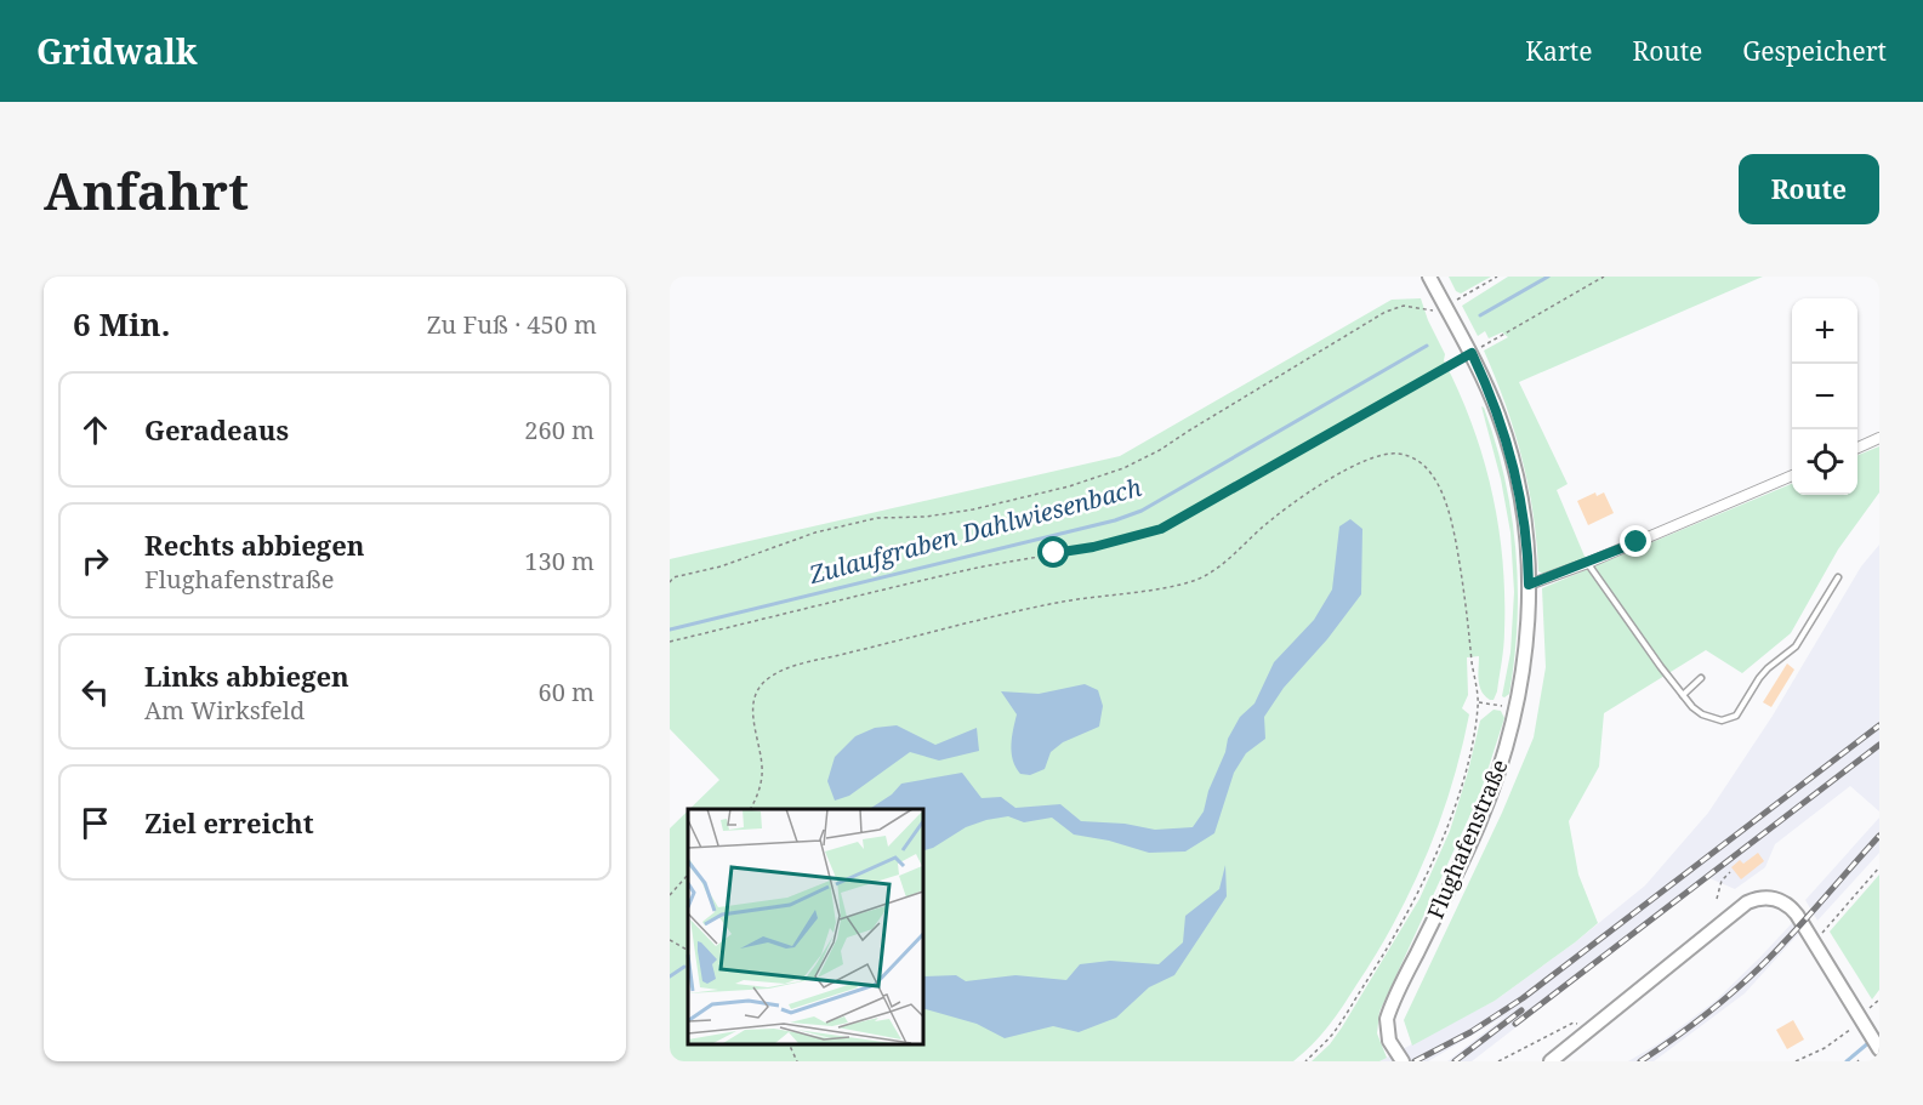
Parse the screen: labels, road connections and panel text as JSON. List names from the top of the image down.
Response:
{
  "streets": {
    "main road": ["Flughafenstraße"]
  },
  "water": ["Zulaufgraben Dahlwiesenbach"],
  "page": {
    "header": "Gridwalk",
    "nav": ["Karte", "Route", "Gespeichert"],
    "buttons": "Route",
    "title": "Anfahrt",
    "heading": ["6 Min.", "Zu Fuß · 450 m"],
    "map_buttons": ["+", "−"],
    "list": [
      ["Geradeaus", "260 m"],
      ["Rechts abbiegen", "Flughafenstraße", "130 m"],
      ["Links abbiegen", "Am Wirksfeld", "60 m"],
      "Ziel erreicht"
    ]
  }
}
